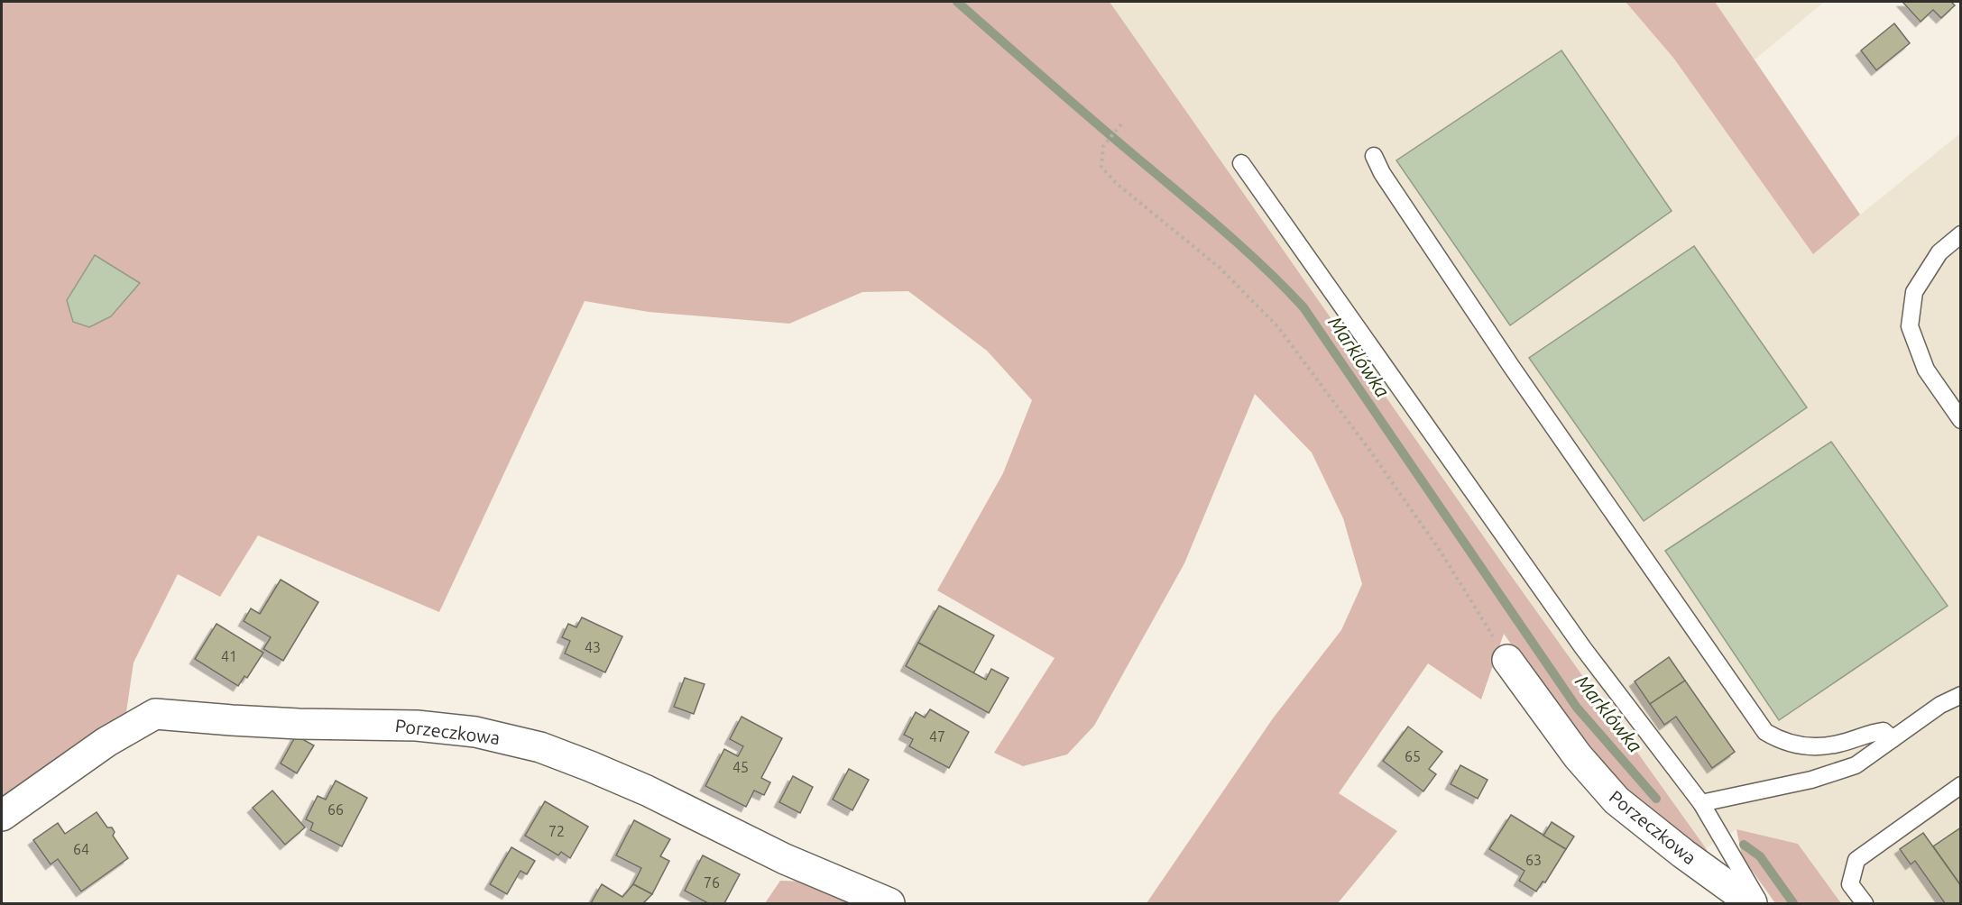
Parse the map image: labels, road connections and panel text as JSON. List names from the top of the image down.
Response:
{
  "streets": {
    "street": ["Porzeczkowa"]
  },
  "water": ["Marklówka"],
  "house_numbers": [
    "43",
    "41",
    "47",
    "65",
    "45",
    "66",
    "72",
    "64",
    "63",
    "76"
  ]
}
